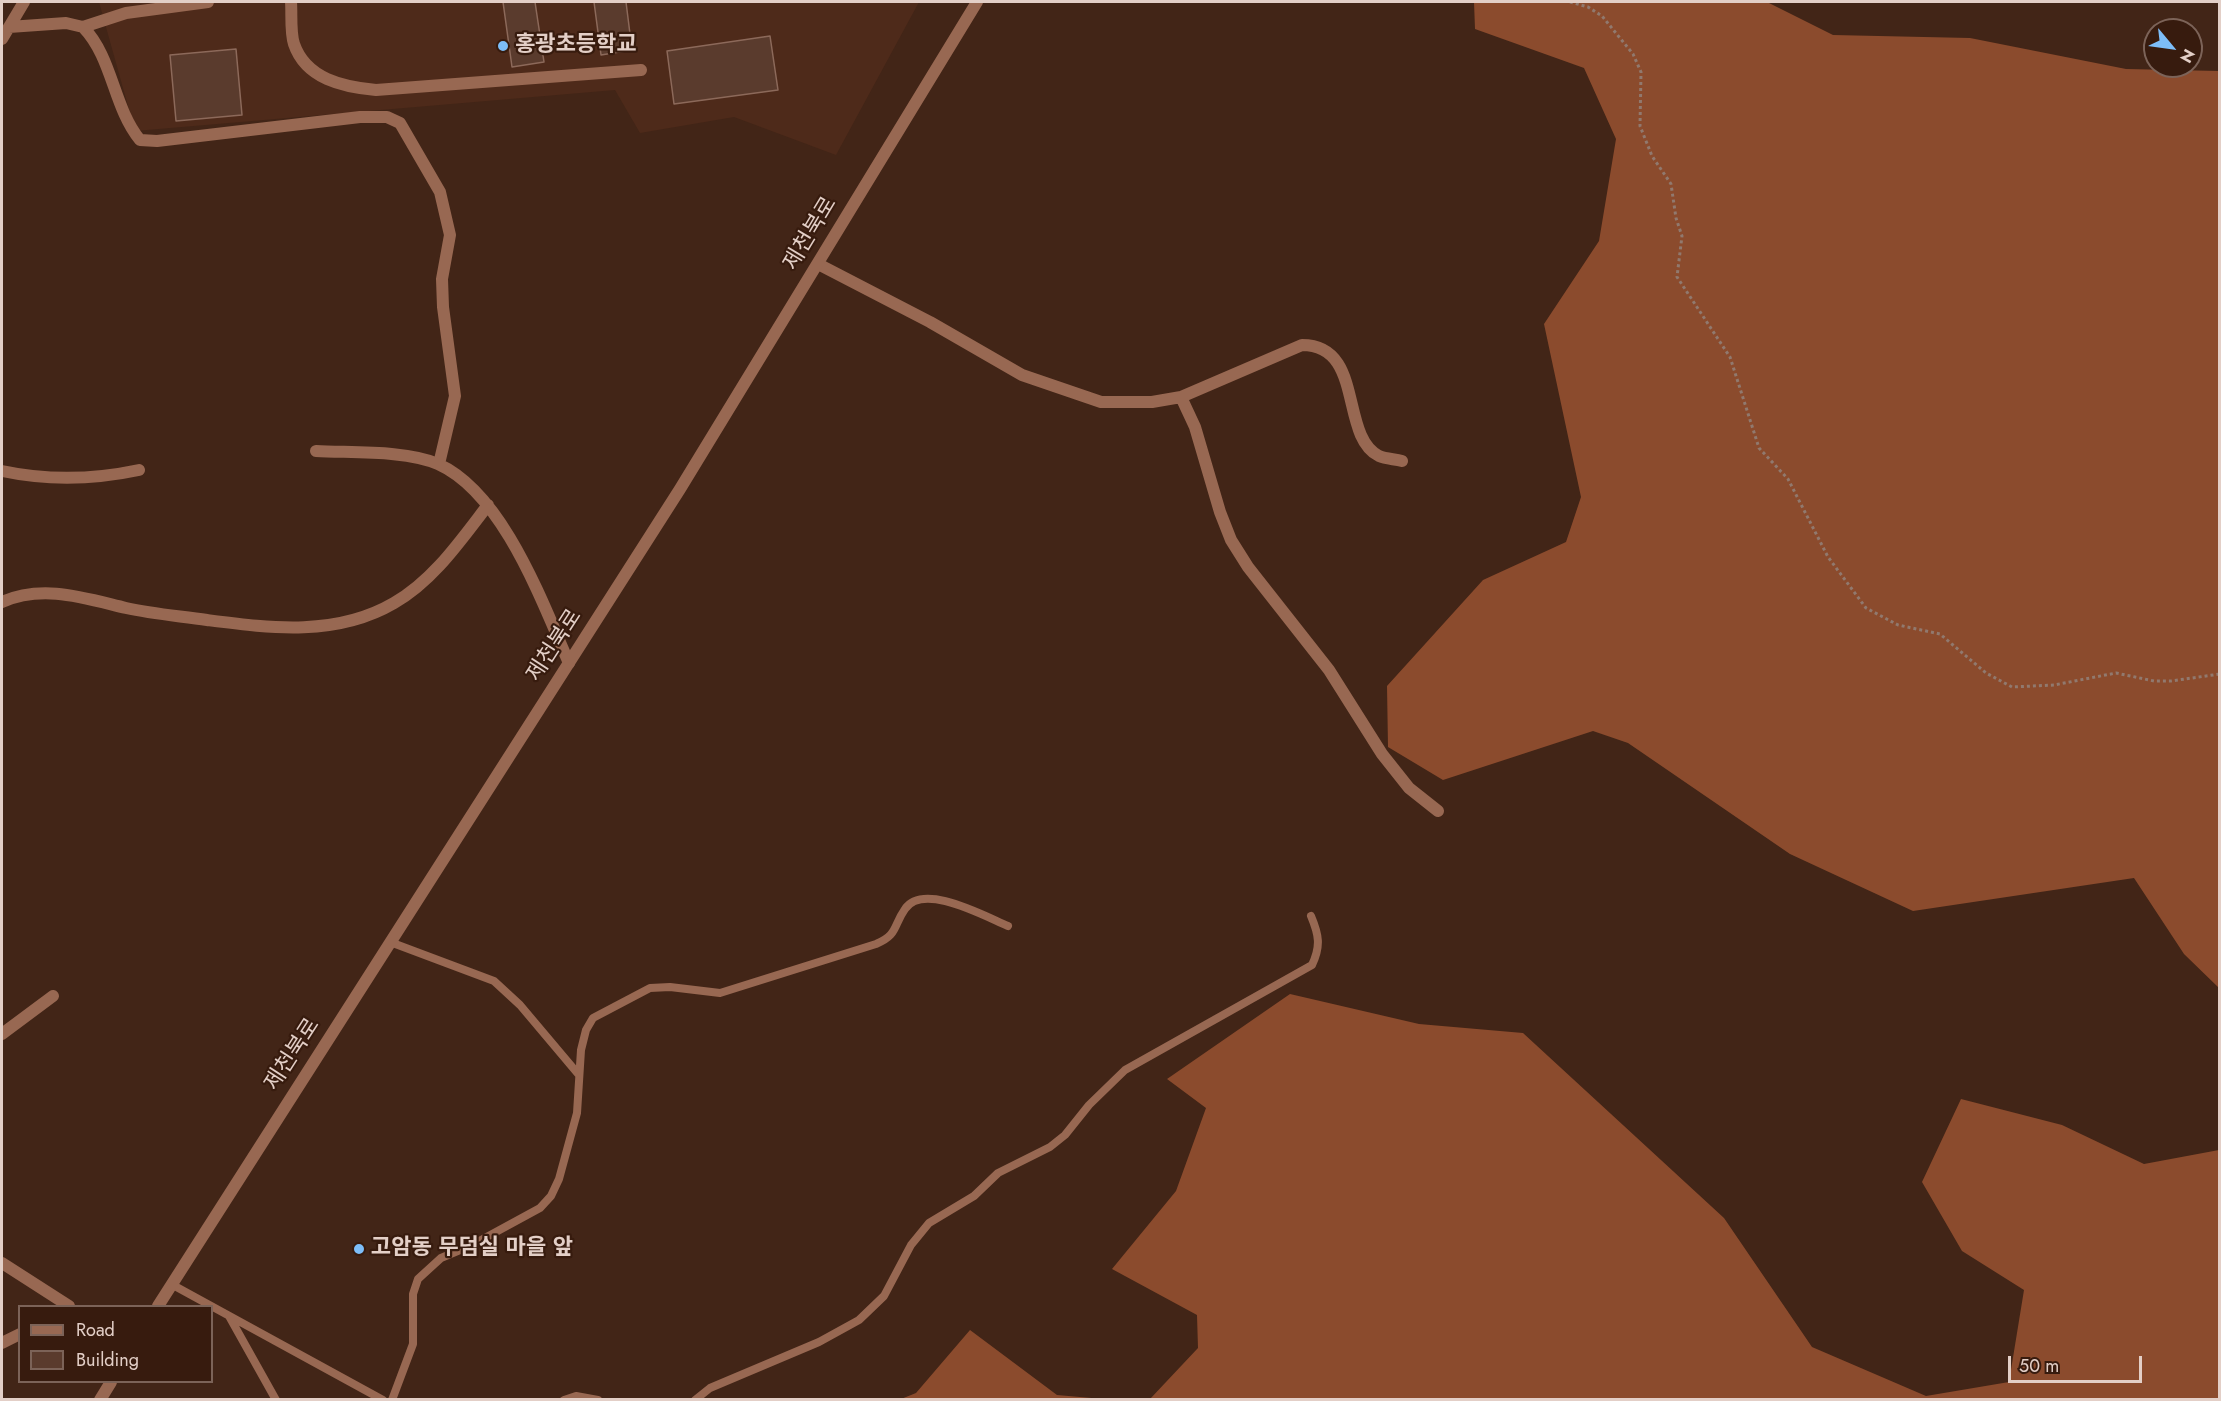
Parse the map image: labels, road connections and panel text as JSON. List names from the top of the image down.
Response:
{
  "streets": {
    "street": ["제천북로"]
  },
  "places": ["홍광초등학교", "고암동 무덤실 마을 앞"],
  "legend": ["Road", "Building"],
  "scale_bar": "50 m",
  "north": "bottom right"
}
